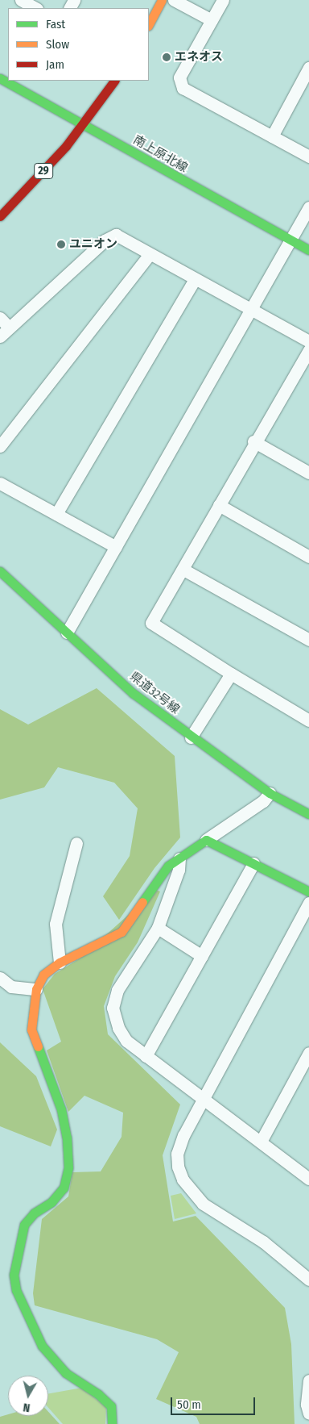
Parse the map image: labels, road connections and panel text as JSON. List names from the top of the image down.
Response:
{
  "streets": {
    "street": ["南上原北線", "29", "県道32号線"]
  },
  "crossings": [
    ["南上原北線", "29"]
  ],
  "places": ["エネオス", "ユニオン"],
  "legend": ["Fast", "Slow", "Jam"],
  "scale_bar": "50 m",
  "north": "bottom"
}
